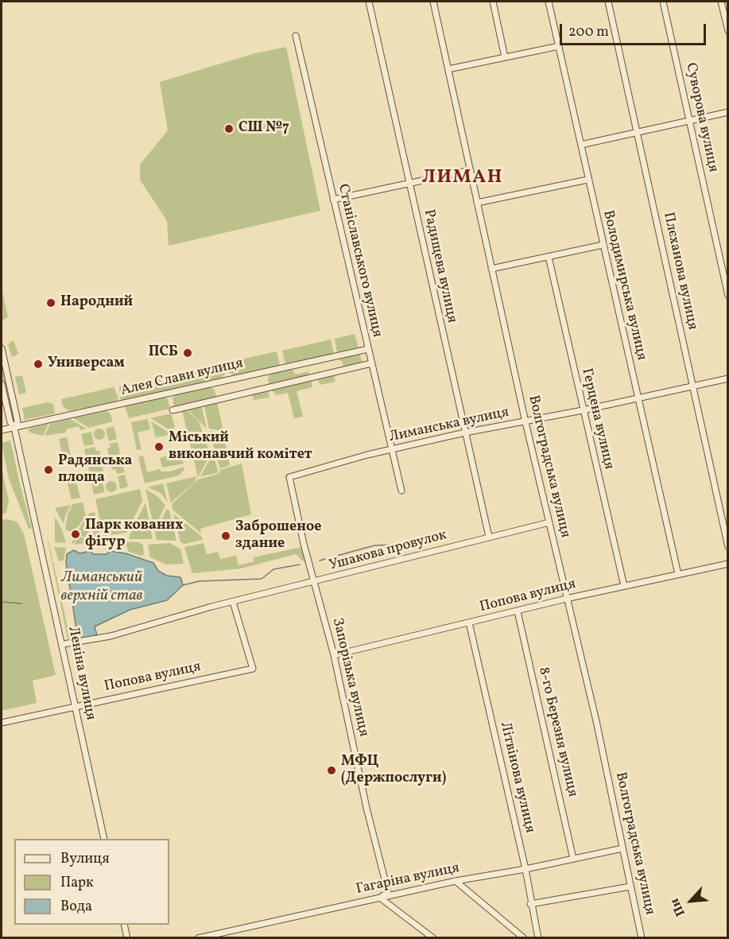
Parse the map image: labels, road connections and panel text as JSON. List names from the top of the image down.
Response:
{
  "streets": {
    "street": [
      "Суворова вулиця",
      "Станіславського вулиця",
      "Радищева вулиця",
      "Плєханова вулиця",
      "Володимирська вулиця",
      "Алея Слави вулиця",
      "Герцена вулиця",
      "Лиманська вулиця",
      "Волгоградська вулиця",
      "Ушакова провулок",
      "Попова вулиця",
      "Леніна вулиця",
      "Запорізька вулиця",
      "8-го Березня вулиця",
      "Літвінова вулиця",
      "Гагаріна вулиця"
    ]
  },
  "crossings": [
    ["Станіславського вулиця", "Алея Слави вулиця"],
    ["Станіславського вулиця", "Лиманська вулиця"],
    ["Радищева вулиця", "Лиманська вулиця"],
    ["Радищева вулиця", "Ушакова провулок"],
    ["Плєханова вулиця", "Лиманська вулиця"],
    ["Володимирська вулиця", "Лиманська вулиця"],
    ["Володимирська вулиця", "Попова вулиця"],
    ["Алея Слави вулиця", "Леніна вулиця"],
    ["Герцена вулиця", "Лиманська вулиця"],
    ["Герцена вулиця", "Попова вулиця"],
    ["Лиманська вулиця", "Волгоградська вулиця"],
    ["Лиманська вулиця", "Запорізька вулиця"],
    ["Волгоградська вулиця", "Ушакова провулок"],
    ["Волгоградська вулиця", "Попова вулиця"],
    ["Волгоградська вулиця", "Гагаріна вулиця"],
    ["Ушакова провулок", "Попова вулиця"],
    ["Ушакова провулок", "Леніна вулиця"],
    ["Ушакова провулок", "Запорізька вулиця"],
    ["Попова вулиця", "Леніна вулиця"],
    ["Попова вулиця", "Запорізька вулиця"],
    ["Попова вулиця", "8-го Березня вулиця"],
    ["Попова вулиця", "Літвінова вулиця"],
    ["Запорізька вулиця", "Гагаріна вулиця"],
    ["8-го Березня вулиця", "Гагаріна вулиця"],
    ["Літвінова вулиця", "Гагаріна вулиця"]
  ],
  "districts": ["ЛИМАН"],
  "water": ["Лиманський верхній став"],
  "places": [
    "СШ №7",
    "Народний",
    "ПСБ",
    "Универсам",
    "Міський виконавчий комітет",
    "Радянська площа",
    "Парк кованих фігур",
    "Заброшеное здание",
    "МФЦ (Держпослуги)"
  ],
  "legend": ["Вулиця", "Парк", "Вода"],
  "scale_bar": "200 m",
  "north": "bottom left"
}
